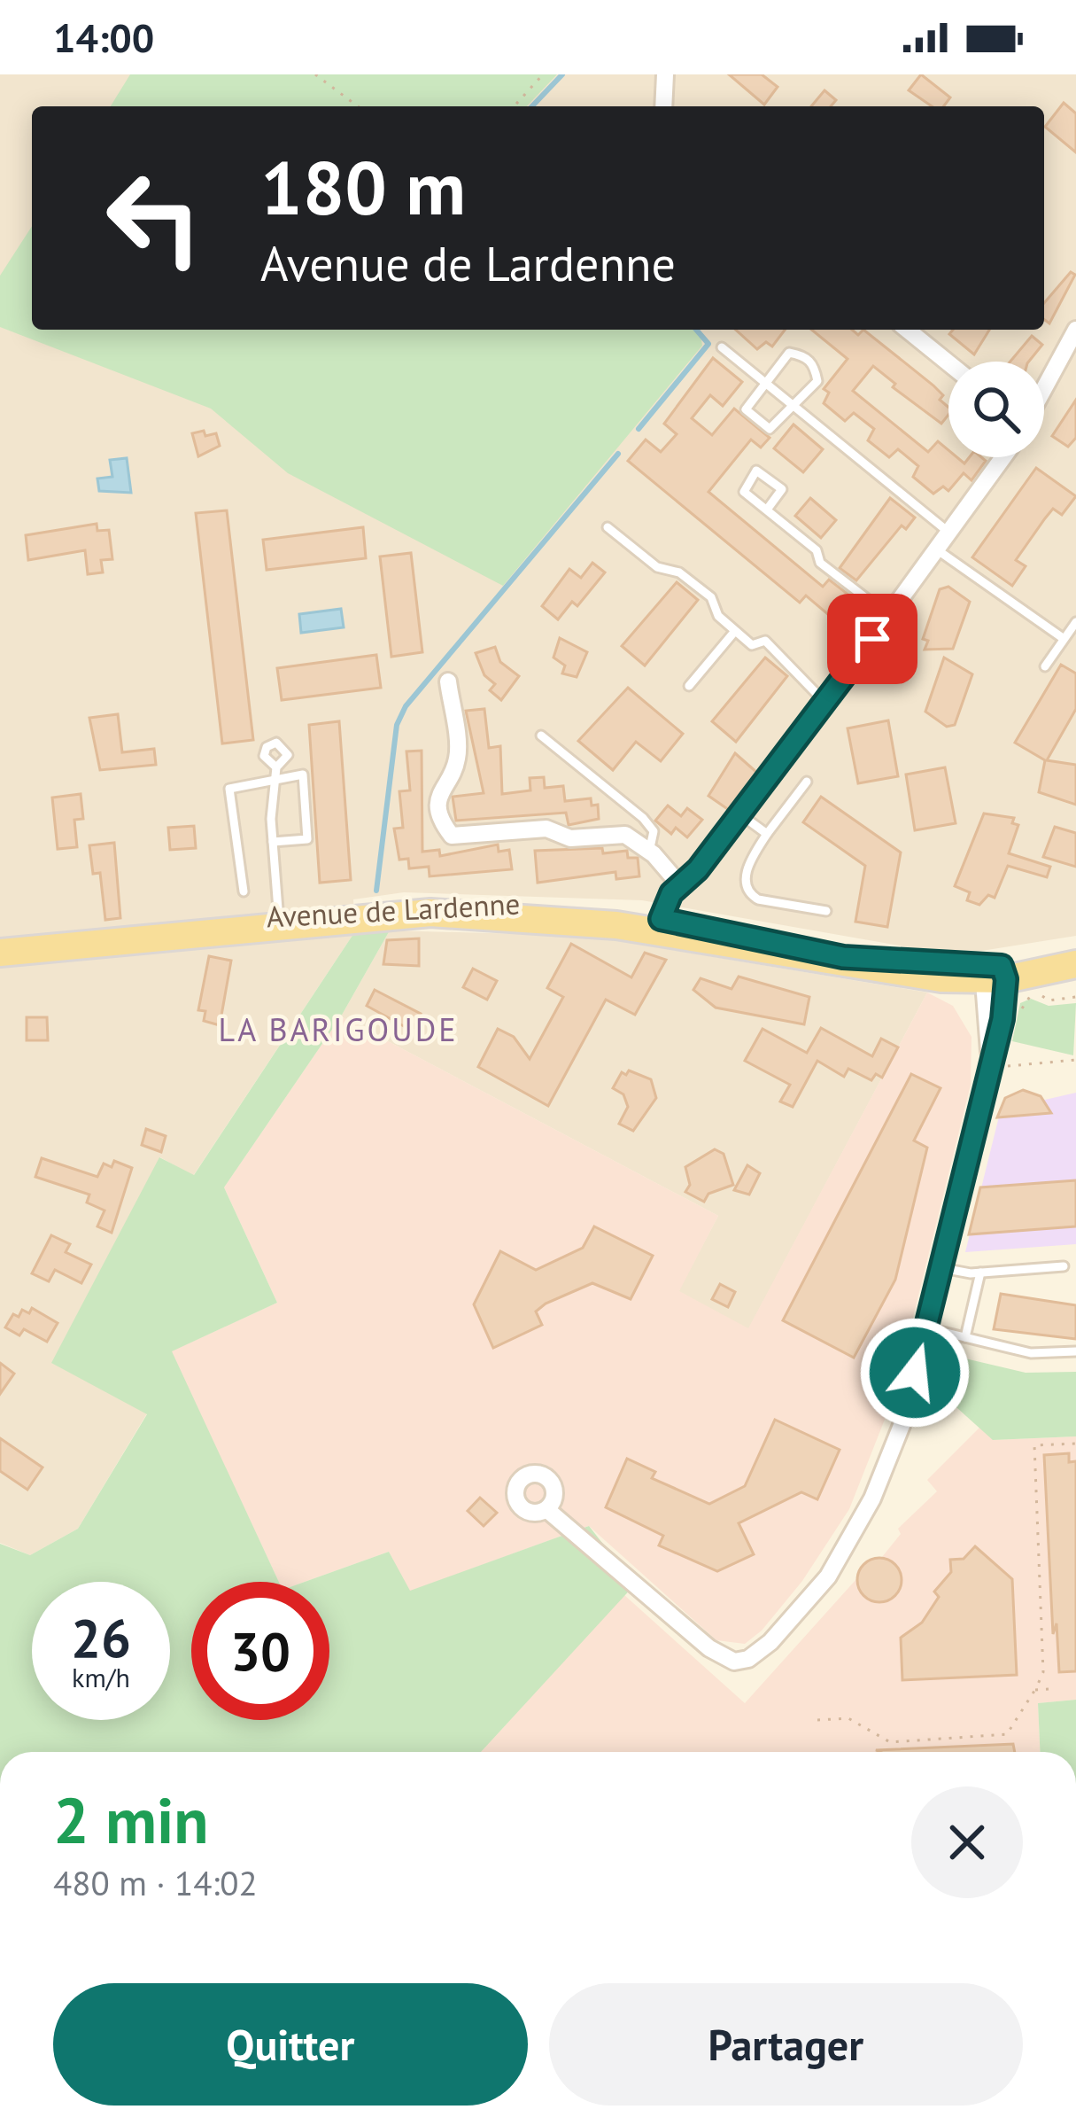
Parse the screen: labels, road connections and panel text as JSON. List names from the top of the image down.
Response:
{
  "streets": {
    "main road": ["Avenue de Lardenne"]
  },
  "districts": ["LA BARIGOUDE"],
  "page": {
    "status": "14:00",
    "turn": ["180 m", "Avenue de Lardenne"],
    "speed": "26 km/h",
    "limit": "30",
    "heading": ["2 min", "480 m · 14:02"],
    "buttons": ["Quitter", "Partager"]
  }
}
